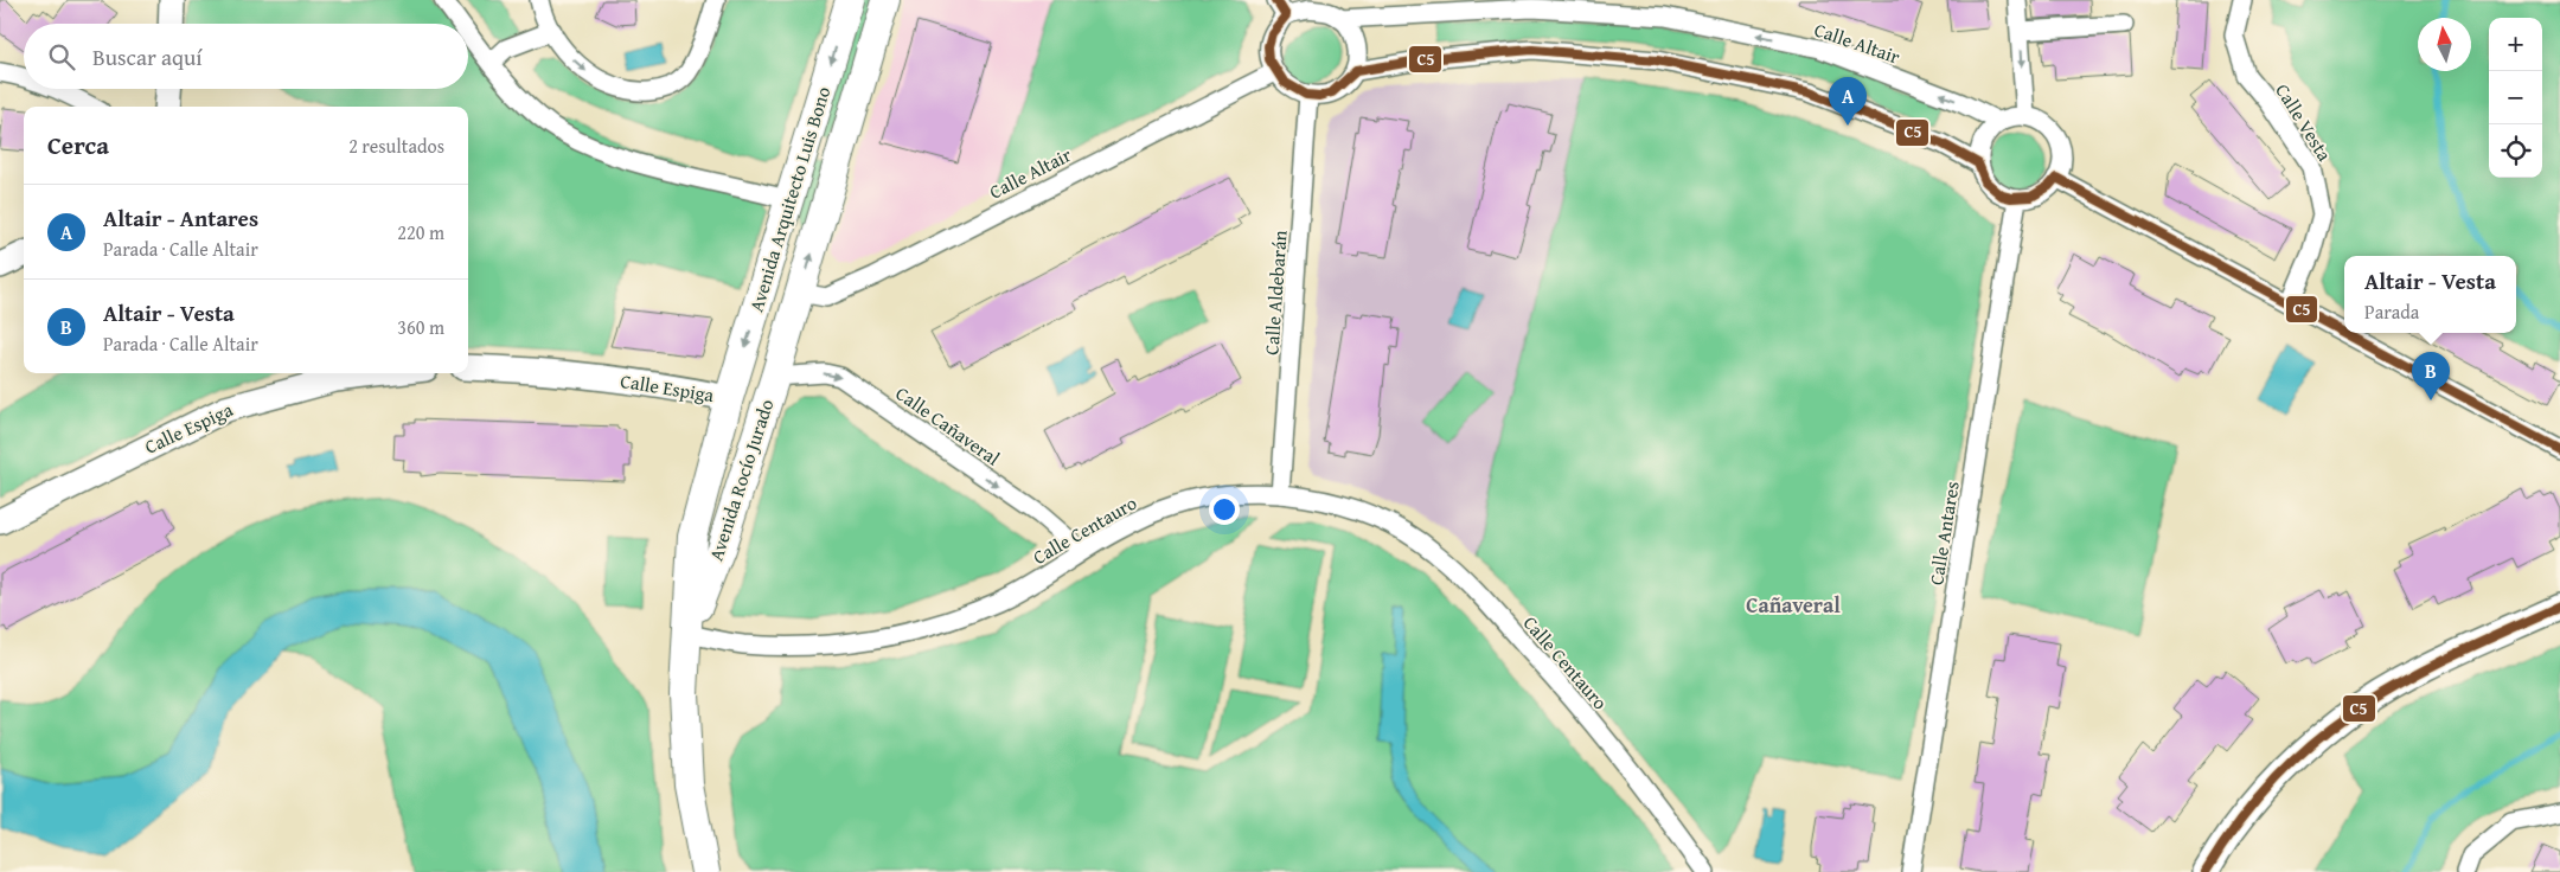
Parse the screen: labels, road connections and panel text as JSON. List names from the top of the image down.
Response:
{
  "streets": {
    "main road": ["Avenida Arquitecto Luis Bono", "Avenida Rocío Jurado"],
    "street": [
      "Calle Altair",
      "Calle Vesta",
      "Calle Aldebarán",
      "Calle Espiga",
      "Calle Cañaveral",
      "Calle Centauro",
      "Calle Antares"
    ]
  },
  "crossings": [
    ["Calle Altair", "Avenida Arquitecto Luis Bono"],
    ["Calle Altair", "Calle Aldebarán"],
    ["Calle Altair", "Calle Antares"],
    ["Avenida Arquitecto Luis Bono", "Calle Espiga"],
    ["Avenida Arquitecto Luis Bono", "Calle Cañaveral"],
    ["Avenida Arquitecto Luis Bono", "Avenida Rocío Jurado"],
    ["Calle Aldebarán", "Calle Centauro"],
    ["Calle Espiga", "Avenida Rocío Jurado"],
    ["Calle Cañaveral", "Avenida Rocío Jurado"],
    ["Calle Cañaveral", "Calle Centauro"],
    ["Avenida Rocío Jurado", "Calle Centauro"]
  ],
  "one_way": ["Calle Cañaveral"],
  "districts": ["Cañaveral"],
  "lines": ["transit line C5"],
  "north": "top",
  "page": {
    "map_buttons": ["+", "−"],
    "search": "Buscar aquí",
    "pins": ["A", "B"],
    "heading": ["Cerca", "2 resultados"],
    "list": [
      {
        "mark": "A",
        "name": "Altair - Antares",
        "note": "Parada · Calle Altair",
        "value": "220 m"
      },
      {
        "mark": "B",
        "name": "Altair - Vesta",
        "note": "Parada · Calle Altair",
        "value": "360 m"
      }
    ],
    "popup": ["Altair - Vesta", "Parada"]
  }
}
